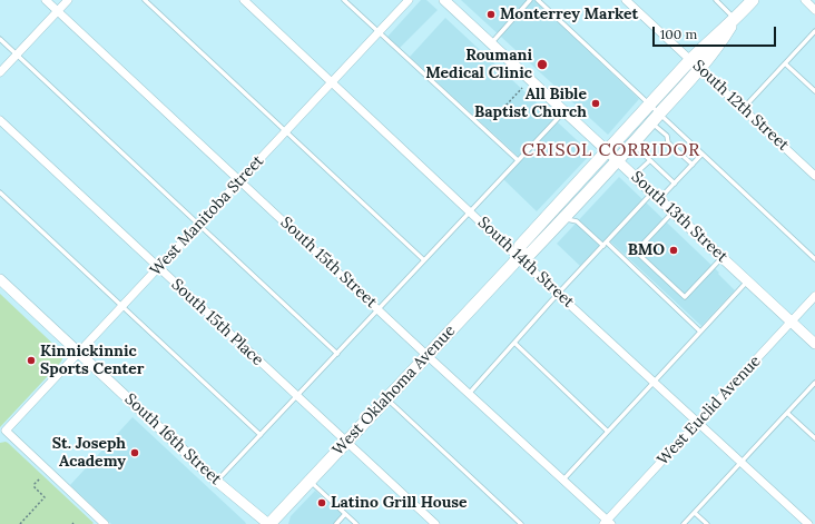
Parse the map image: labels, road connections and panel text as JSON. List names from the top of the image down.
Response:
{
  "streets": {
    "main road": ["West Oklahoma Avenue"],
    "street": [
      "South 12th Street",
      "West Manitoba Street",
      "South 13th Street",
      "South 15th Street",
      "South 14th Street",
      "South 15th Place",
      "West Euclid Avenue",
      "South 16th Street"
    ]
  },
  "crossings": [
    ["South 12th Street", "West Oklahoma Avenue"],
    ["West Manitoba Street", "South 15th Street"],
    ["West Manitoba Street", "South 14th Street"],
    ["West Manitoba Street", "South 15th Place"],
    ["West Manitoba Street", "South 16th Street"],
    ["South 13th Street", "West Oklahoma Avenue"],
    ["South 13th Street", "West Euclid Avenue"],
    ["South 15th Street", "West Oklahoma Avenue"],
    ["South 15th Street", "West Euclid Avenue"],
    ["South 14th Street", "West Oklahoma Avenue"],
    ["South 14th Street", "West Euclid Avenue"],
    ["South 15th Place", "West Oklahoma Avenue"],
    ["West Oklahoma Avenue", "South 16th Street"]
  ],
  "districts": ["CRISOL CORRIDOR"],
  "places": [
    "Monterrey Market",
    "Roumani Medical Clinic",
    "All Bible Baptist Church",
    "BMO",
    "Kinnickinnic Sports Center",
    "St. Joseph Academy",
    "Latino Grill House"
  ],
  "scale_bar": "100 m"
}
